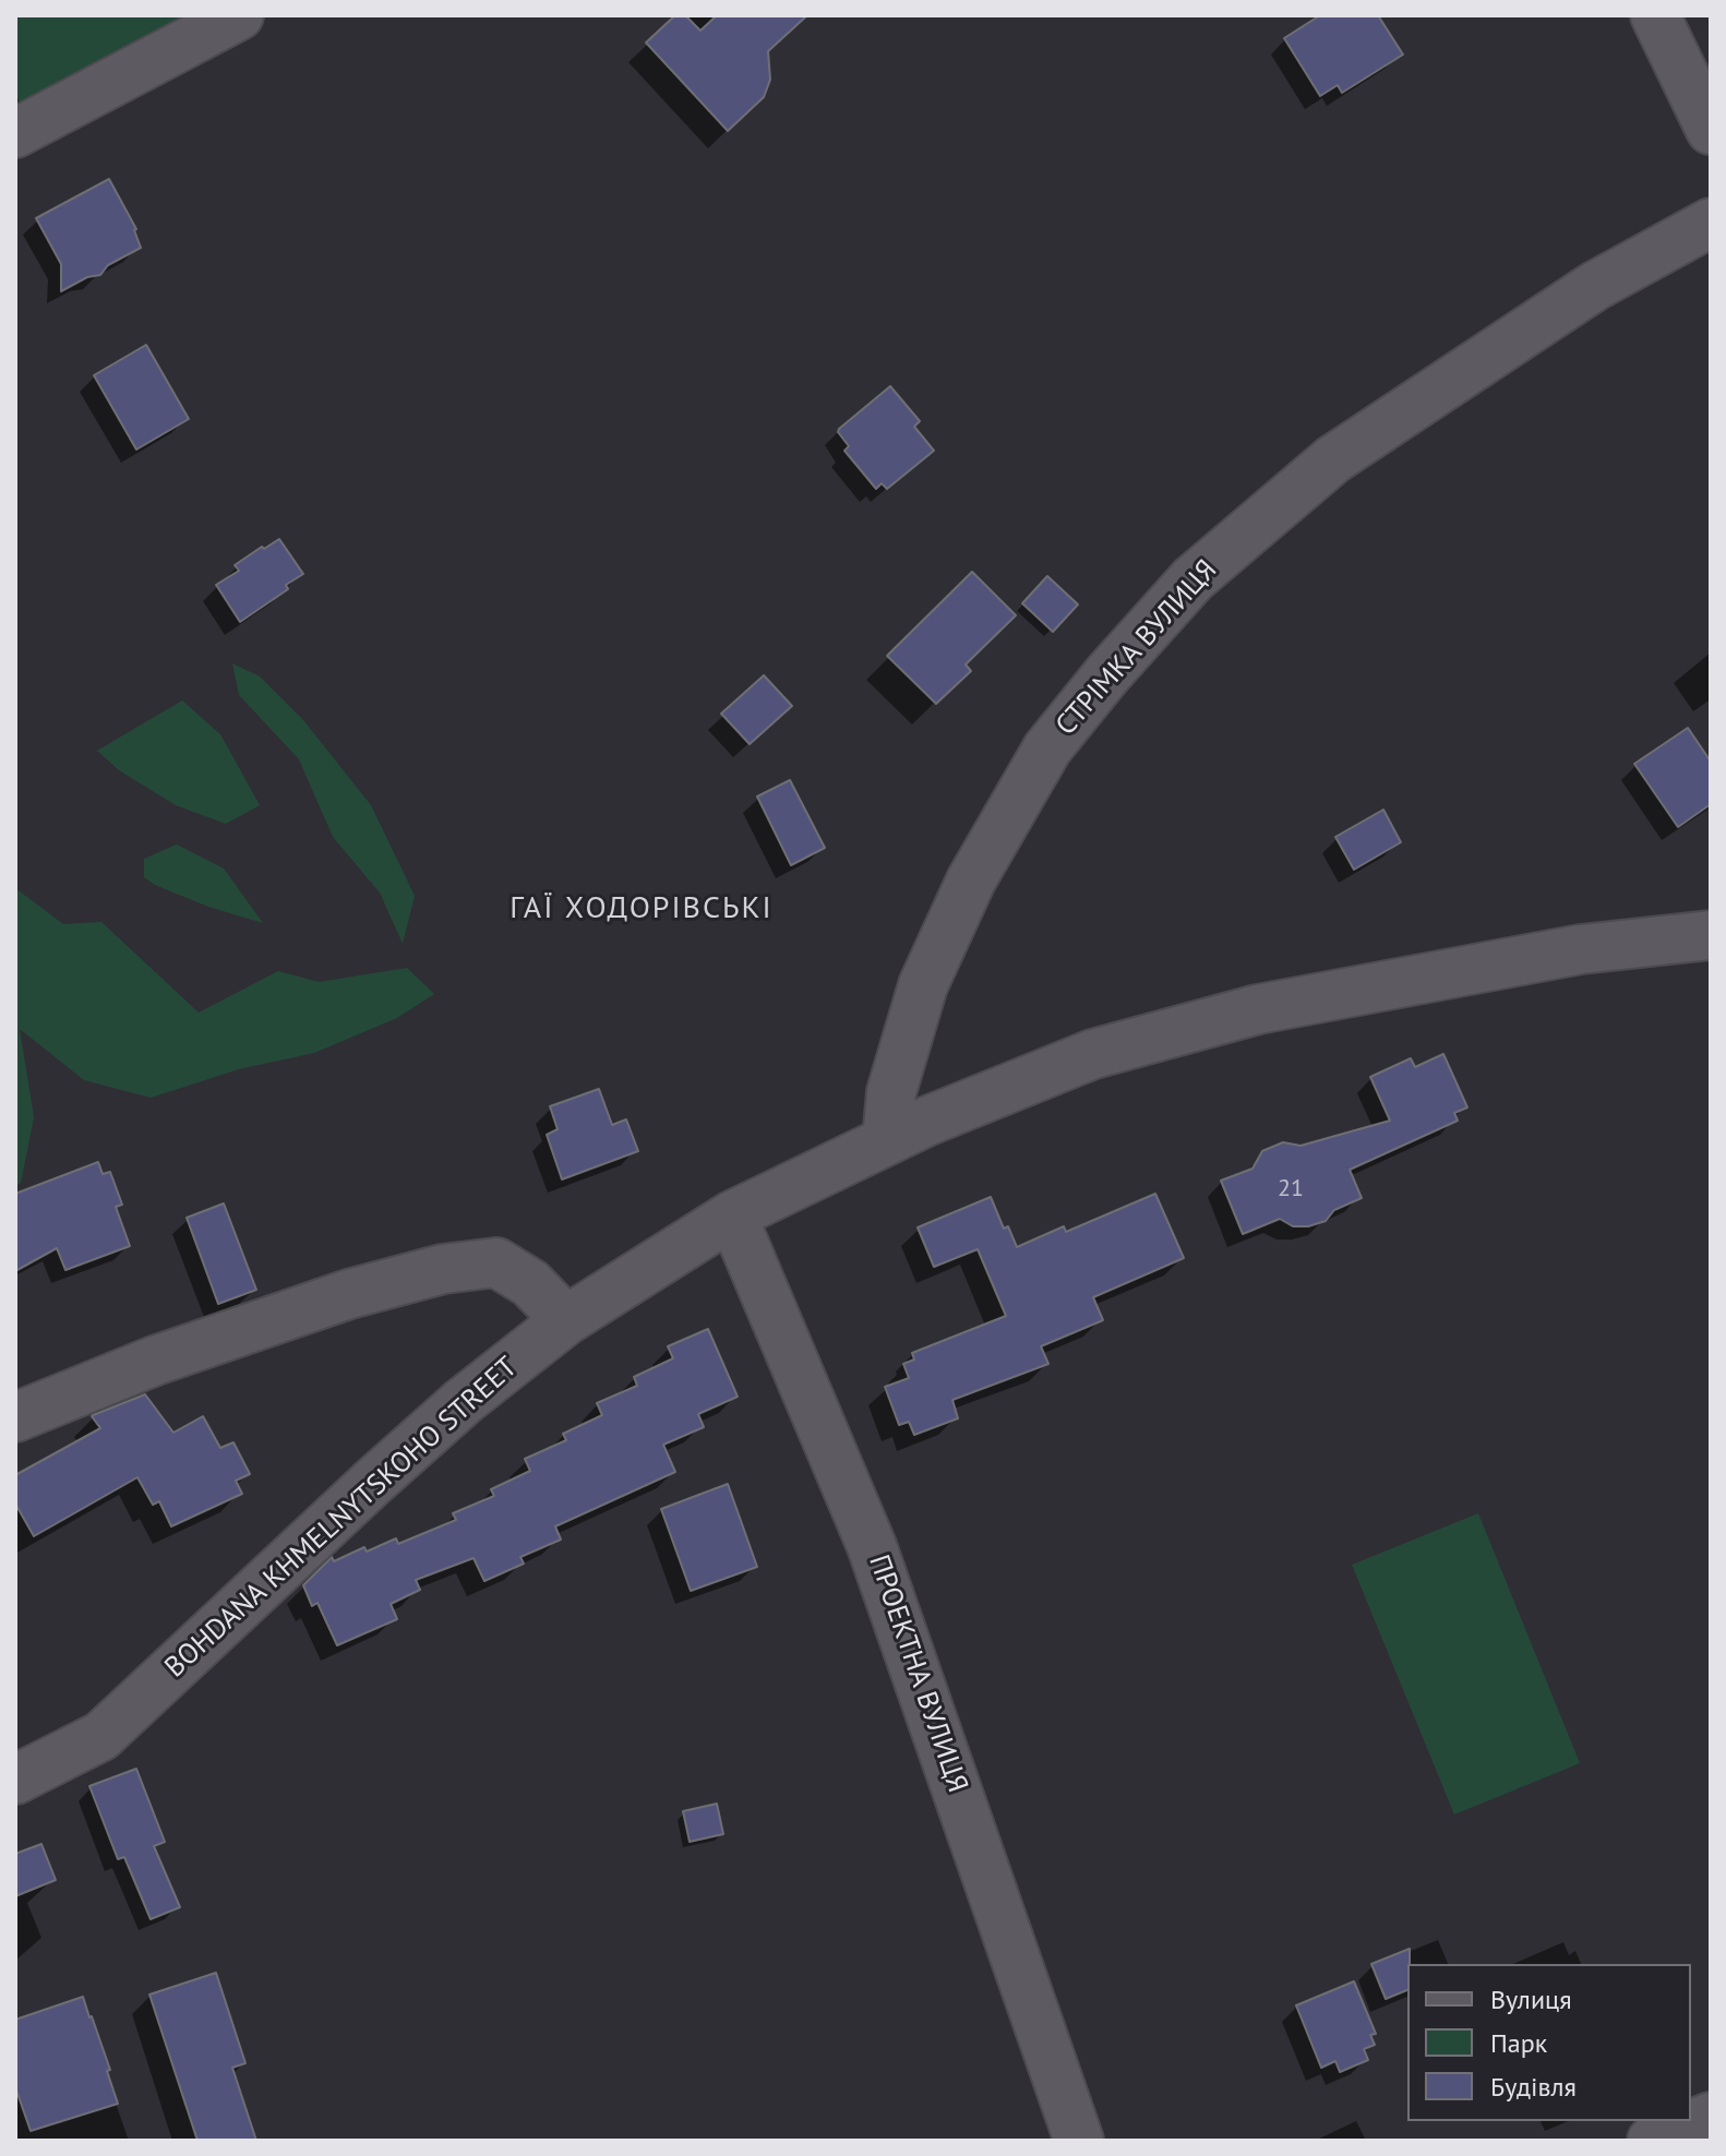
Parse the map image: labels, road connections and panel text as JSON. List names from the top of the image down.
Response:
{
  "streets": {
    "street": ["СТРІМКА ВУЛИЦЯ", "BOHDANA KHMELNYTSKOHO STREET", "ПРОЕКТНА ВУЛИЦЯ"]
  },
  "crossings": [
    ["СТРІМКА ВУЛИЦЯ", "BOHDANA KHMELNYTSKOHO STREET"],
    ["BOHDANA KHMELNYTSKOHO STREET", "ПРОЕКТНА ВУЛИЦЯ"]
  ],
  "districts": ["ГАЇ ХОДОРІВСЬКІ"],
  "house_numbers": ["21"],
  "legend": ["Вулиця", "Парк", "Будівля"]
}
